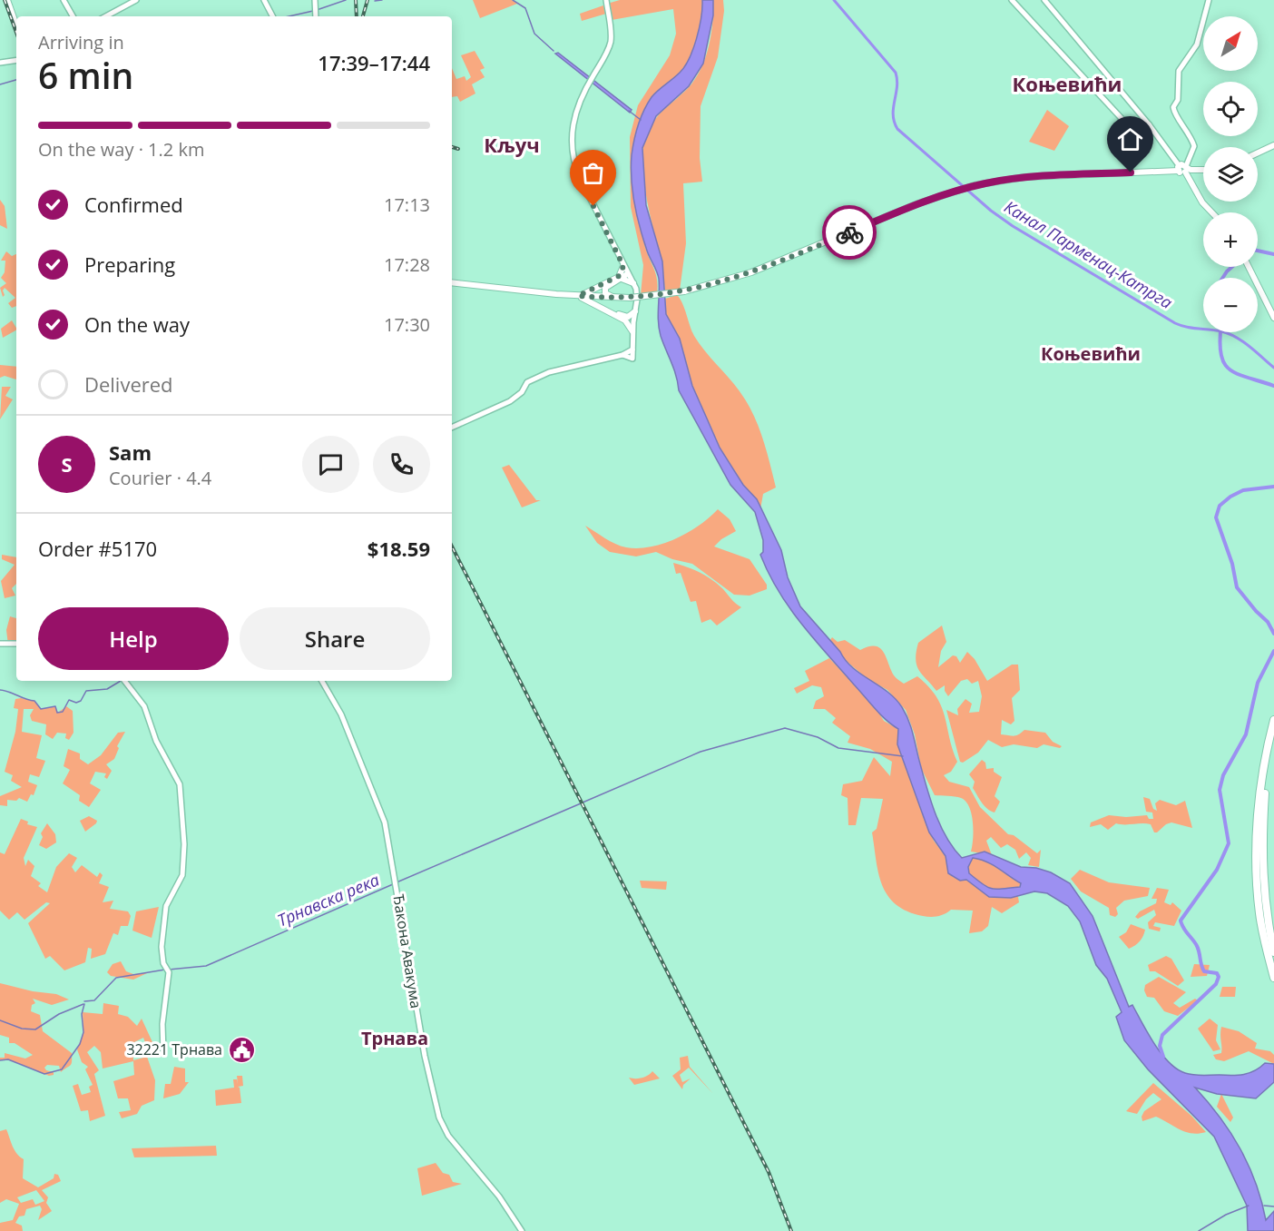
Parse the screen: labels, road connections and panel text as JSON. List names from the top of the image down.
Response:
{
  "streets": {
    "street": ["Ђакона Авакума"]
  },
  "districts": [
    "Коњевићи",
    "Кључ",
    "Коњевићи",
    "Трнава"
  ],
  "water": ["Канал Парменац-Катрга", "Трнавска река"],
  "places": {
    "public building": ["32221 Трнава"]
  },
  "north": "top right",
  "page": {
    "map_buttons": ["+", "−"],
    "heading": ["6 min", "Arriving in", "17:39–17:44"],
    "panel": [
      "Sam",
      "Courier · 4.4",
      "Order #5170",
      "$18.59"
    ],
    "bar": "On the way · 1.2 km",
    "list": [
      ["Confirmed", "17:13"],
      ["Preparing", "17:28"],
      ["On the way", "17:30"],
      "Delivered"
    ],
    "round": "S",
    "buttons": ["Help", "Share"]
  }
}
